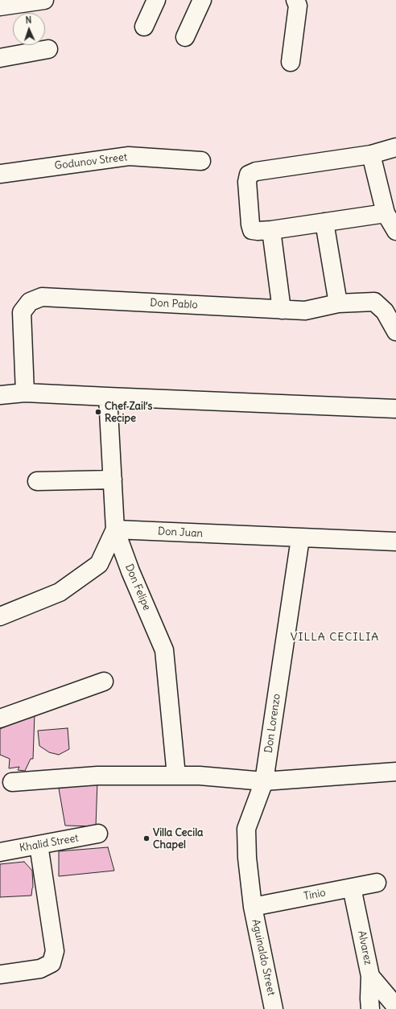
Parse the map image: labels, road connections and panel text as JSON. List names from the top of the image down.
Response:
{
  "streets": {
    "street": [
      "Godunov Street",
      "Don Pablo",
      "Don Juan",
      "Don Felipe",
      "Don Lorenzo",
      "Khalid Street",
      "Tinio",
      "Alvarez",
      "Aguinaldo Street"
    ]
  },
  "crossings": [
    ["Don Juan", "Don Felipe"],
    ["Don Juan", "Don Lorenzo"],
    ["Don Lorenzo", "Tinio"],
    ["Don Lorenzo", "Aguinaldo Street"],
    ["Tinio", "Alvarez"],
    ["Tinio", "Aguinaldo Street"]
  ],
  "districts": ["VILLA CECILIA"],
  "places": ["Chef Zail’s Recipe", "Villa Cecila Chapel"],
  "north": "top"
}
